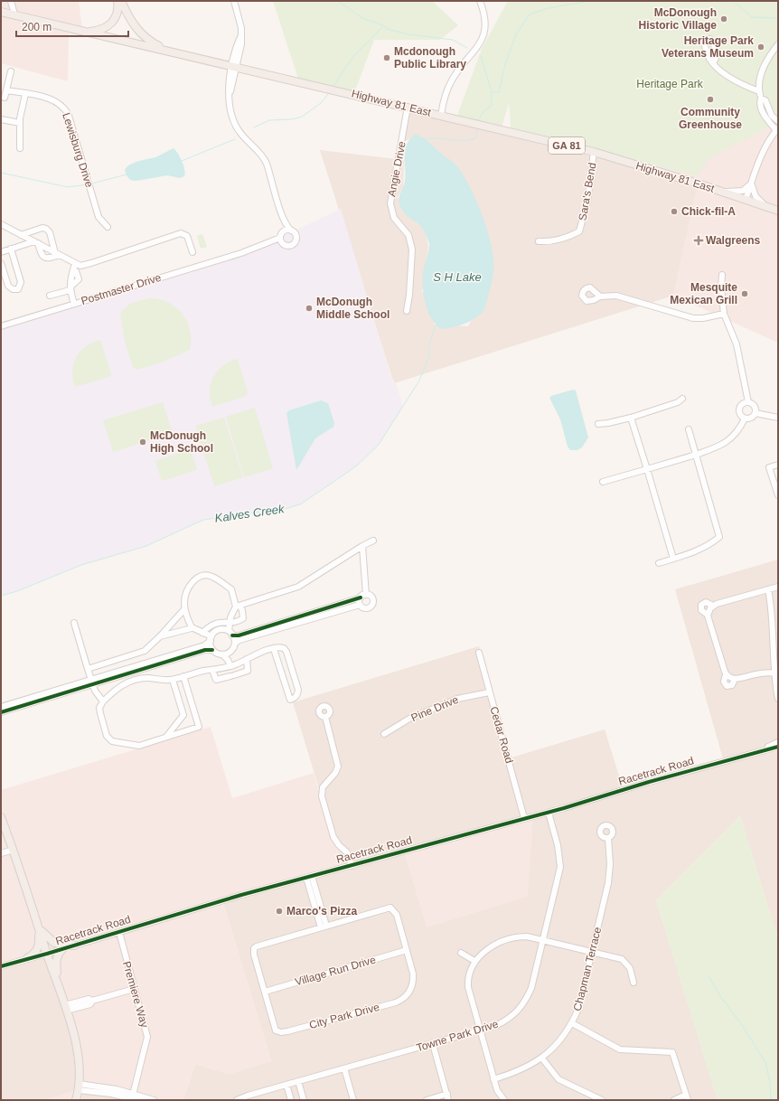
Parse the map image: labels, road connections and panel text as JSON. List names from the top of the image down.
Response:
{
  "streets": {
    "main road": ["Highway 81 East", "GA 81"],
    "street": [
      "Lewisburg Drive",
      "Angie Drive",
      "Sara's Bend",
      "Postmaster Drive",
      "Pine Drive",
      "Cedar Road",
      "Racetrack Road",
      "Chapman Terrace",
      "Village Run Drive",
      "Premiere Way",
      "City Park Drive",
      "Towne Park Drive"
    ]
  },
  "crossings": [
    ["Highway 81 East", "GA 81"],
    ["Highway 81 East", "Angie Drive"],
    ["Highway 81 East", "Sara's Bend"],
    ["Pine Drive", "Cedar Road"],
    ["Cedar Road", "Racetrack Road"],
    ["Racetrack Road", "Premiere Way"],
    ["Racetrack Road", "Towne Park Drive"],
    ["Village Run Drive", "City Park Drive"]
  ],
  "water": ["S H Lake", "Kalves Creek"],
  "parks": ["Heritage Park"],
  "places": {
    "other": [
      "McDonough Historic Village",
      "Heritage Park Veterans Museum",
      "Mcdonough Public Library",
      "Community Greenhouse",
      "Chick-fil-A",
      "Mesquite Mexican Grill",
      "McDonugh Middle School",
      "McDonugh High School",
      "Marco's Pizza"
    ],
    "health": ["Walgreens"]
  },
  "scale_bar": "200 m"
}
